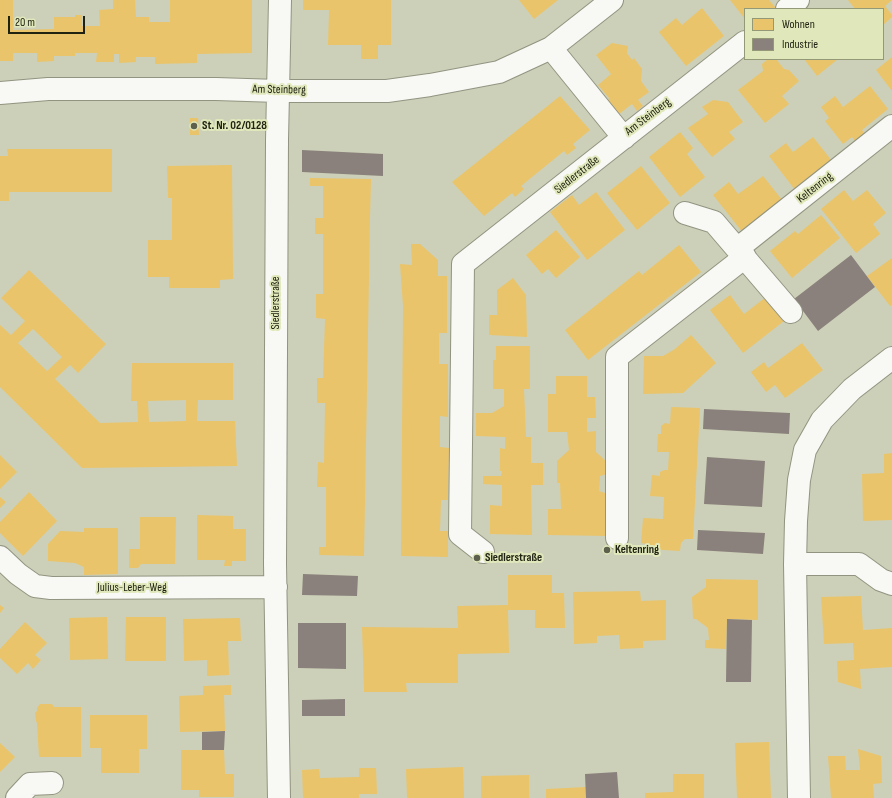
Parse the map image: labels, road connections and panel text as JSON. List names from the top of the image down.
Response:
{
  "streets": {
    "street": [
      "Am Steinberg",
      "Siedlerstraße",
      "Keltenring",
      "Julius-Leber-Weg"
    ]
  },
  "crossings": [
    ["Am Steinberg", "Siedlerstraße"],
    ["Siedlerstraße", "Julius-Leber-Weg"]
  ],
  "places": ["St. Nr. 02/0128", "Keltenring", "Siedlerstraße"],
  "legend": ["Wohnen", "Industrie"],
  "scale_bar": "20 m"
}
